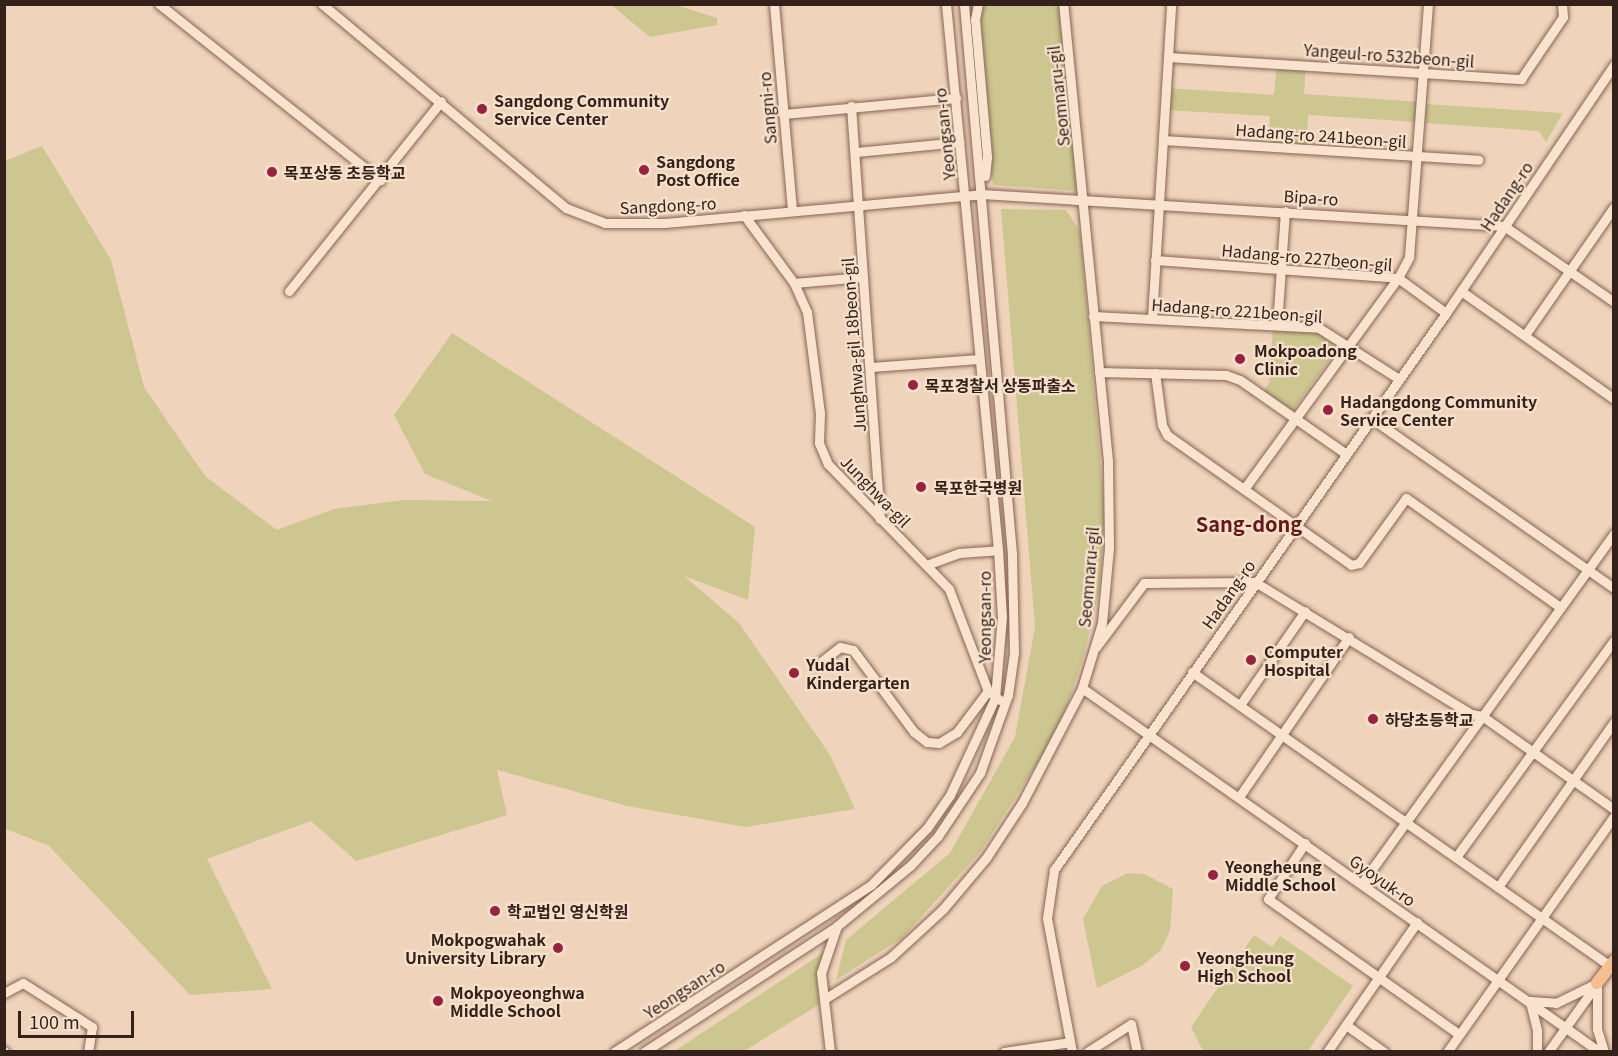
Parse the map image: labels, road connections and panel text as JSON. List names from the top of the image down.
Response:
{
  "streets": {
    "street": [
      "Yangeul-ro 532beon-gil",
      "Seomnaru-gil",
      "Sangni-ro",
      "Yeongsan-ro",
      "Hadang-ro 241beon-gil",
      "Hadang-ro",
      "Bipa-ro",
      "Sangdong-ro",
      "Hadang-ro 227beon-gil",
      "Hadang-ro 221beon-gil",
      "Junghwa-gil 18beon-gil",
      "Junghwa-gil",
      "Gyoyuk-ro"
    ]
  },
  "crossings": [
    ["Seomnaru-gil", "Bipa-ro"],
    ["Seomnaru-gil", "Hadang-ro 221beon-gil"],
    ["Seomnaru-gil", "Gyoyuk-ro"],
    ["Sangni-ro", "Sangdong-ro"],
    ["Yeongsan-ro", "Bipa-ro"],
    ["Yeongsan-ro", "Sangdong-ro"],
    ["Yeongsan-ro", "Junghwa-gil"],
    ["Hadang-ro", "Bipa-ro"],
    ["Hadang-ro", "Hadang-ro 227beon-gil"],
    ["Hadang-ro", "Hadang-ro 221beon-gil"],
    ["Hadang-ro", "Gyoyuk-ro"],
    ["Bipa-ro", "Sangdong-ro"],
    ["Sangdong-ro", "Junghwa-gil 18beon-gil"],
    ["Sangdong-ro", "Junghwa-gil"],
    ["Junghwa-gil 18beon-gil", "Junghwa-gil"]
  ],
  "districts": ["Sang-dong"],
  "places": [
    "Sangdong Community Service Center",
    "Sangdong Post Office",
    "목포상동 초등학교",
    "Mokpoadong Clinic",
    "목포경찰서 상동파출소",
    "Hadangdong Community Service Center",
    "목포한국병원",
    "Computer Hospital",
    "Yudal Kindergarten",
    "하당초등학교",
    "Yeongheung Middle School",
    "학교법인 영신학원",
    "Mokpogwahak University Library",
    "Yeongheung High School",
    "Mokpoyeonghwa Middle School"
  ],
  "scale_bar": "100 m"
}
